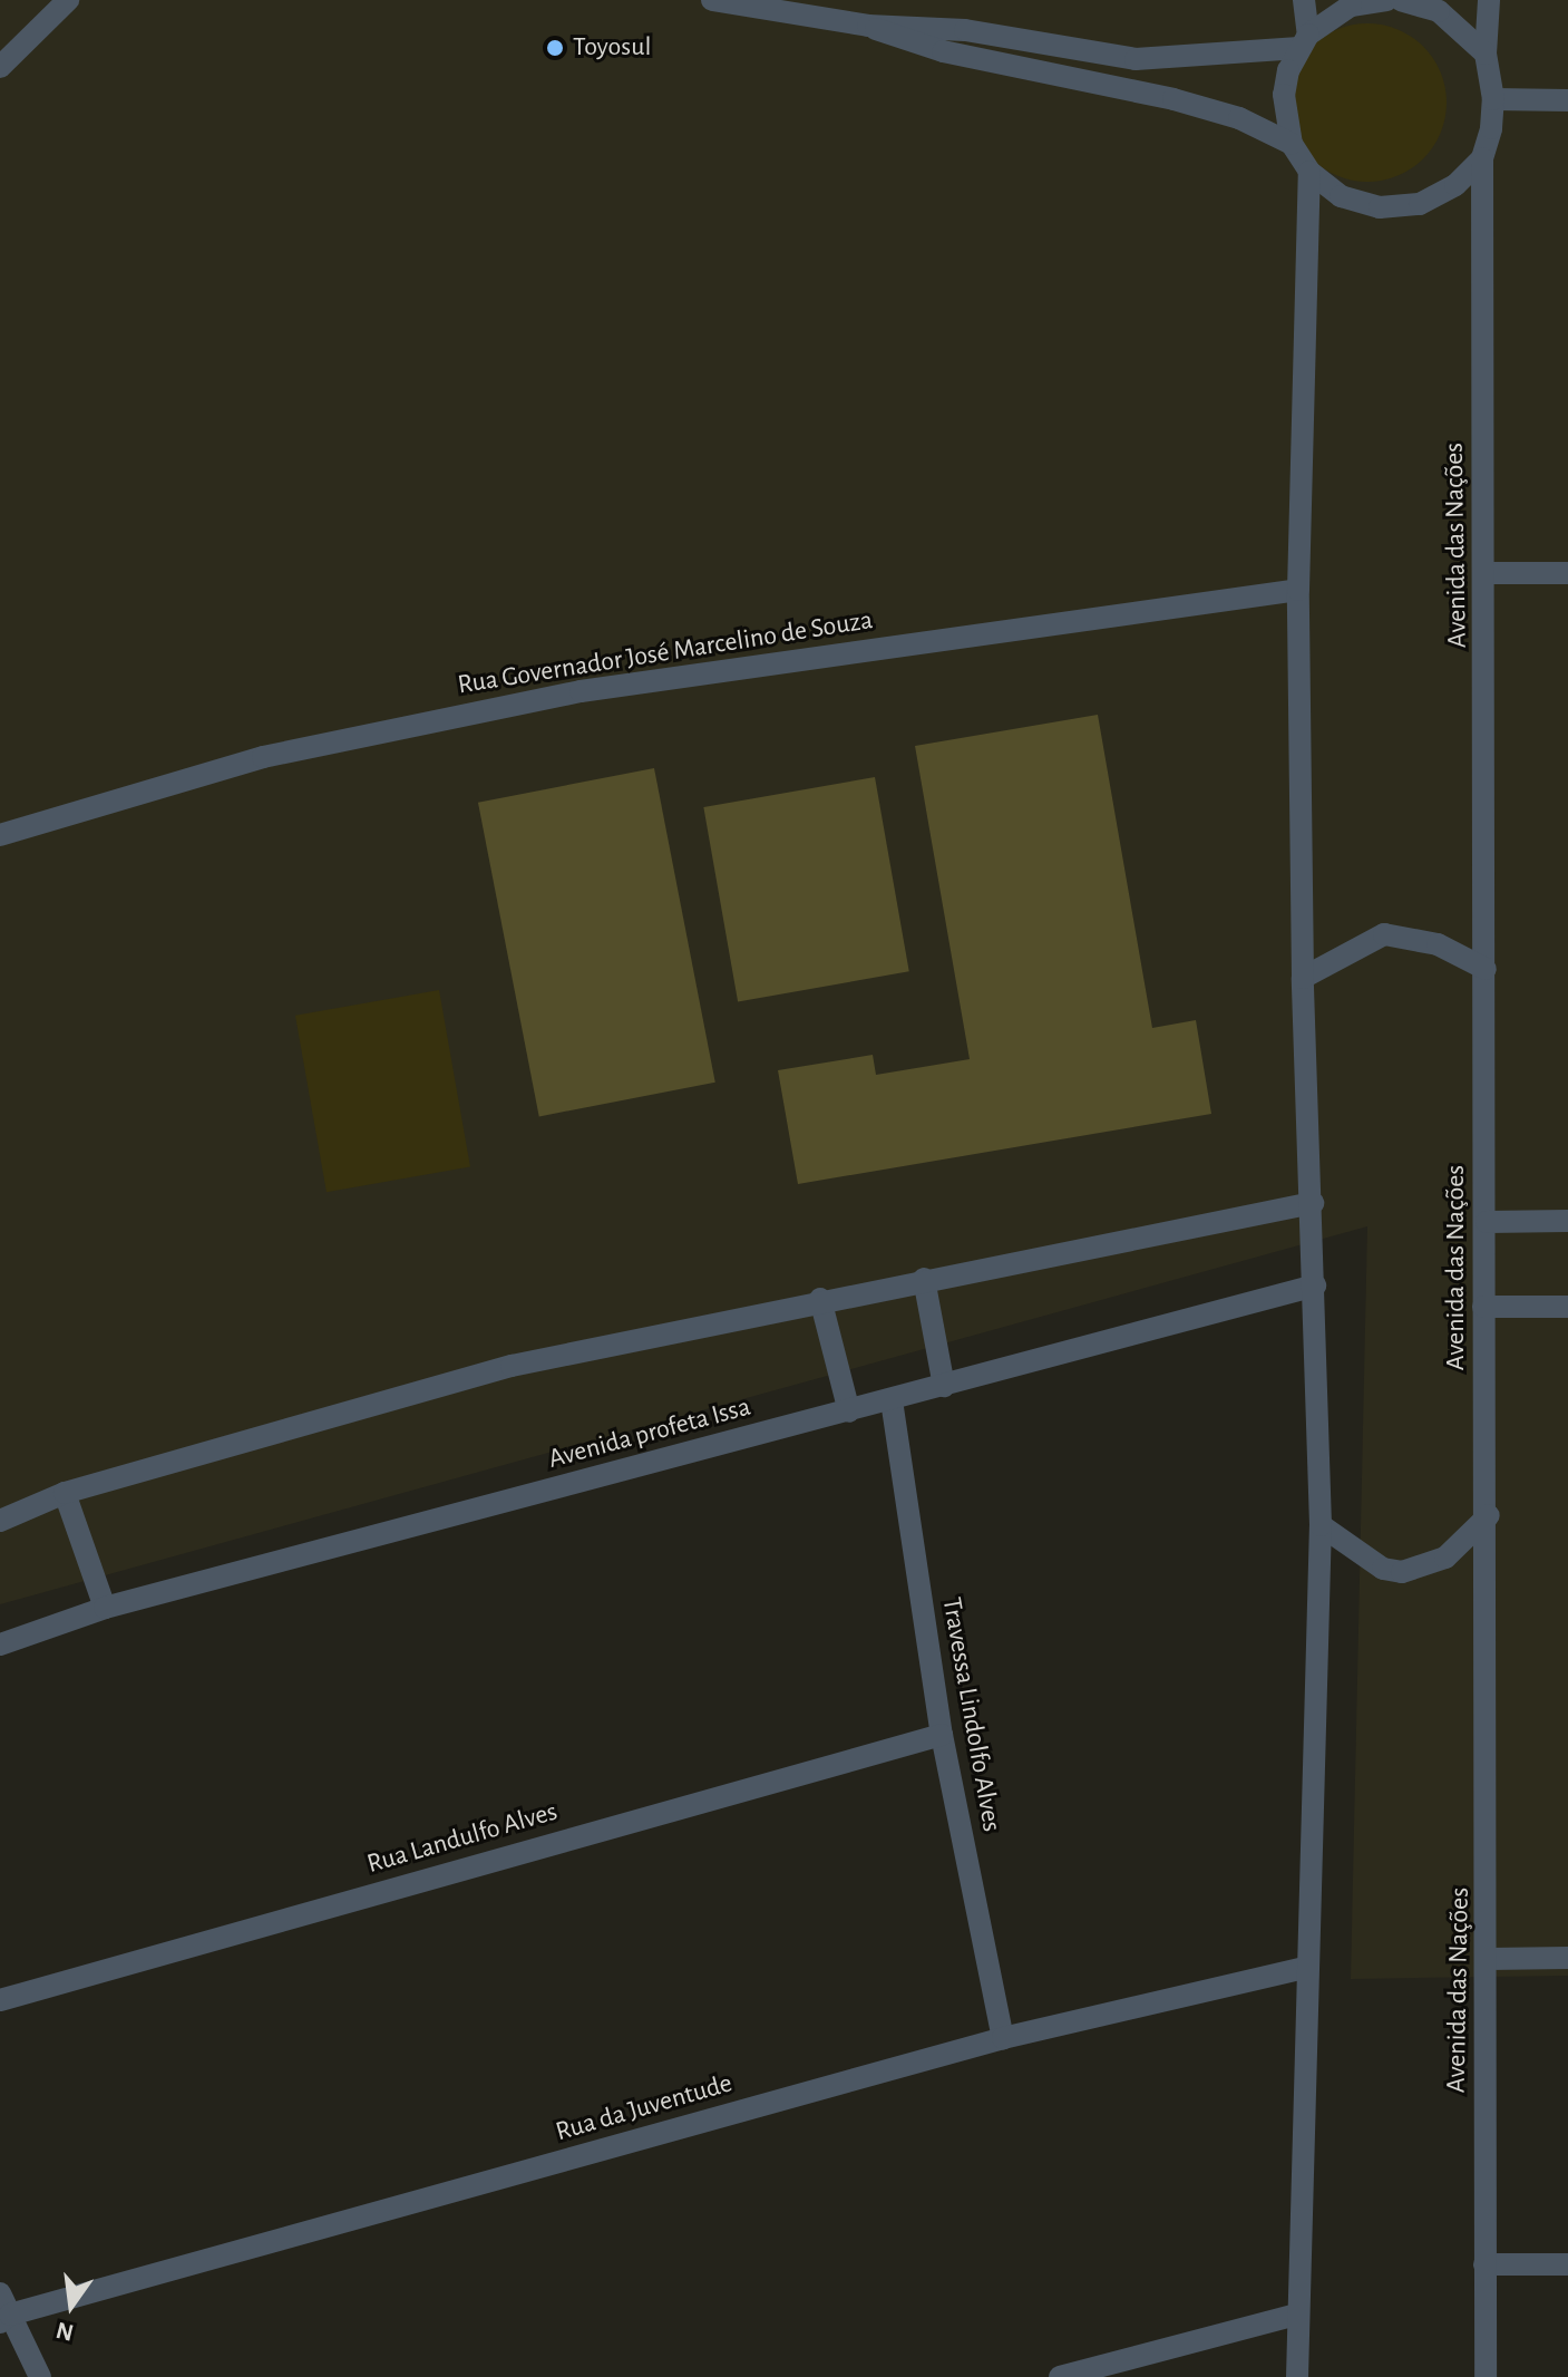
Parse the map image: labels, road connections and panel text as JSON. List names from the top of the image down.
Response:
{
  "streets": {
    "street": [
      "Avenida das Nações",
      "Rua Governador José Marcelino de Souza",
      "Avenida profeta Issa",
      "Travessa Lindolfo Alves",
      "Rua Landulfo Alves",
      "Rua da Juventude"
    ]
  },
  "crossings": [
    ["Avenida profeta Issa", "Travessa Lindolfo Alves"],
    ["Travessa Lindolfo Alves", "Rua Landulfo Alves"],
    ["Travessa Lindolfo Alves", "Rua da Juventude"]
  ],
  "places": ["Toyosul"],
  "north": "bottom"
}
